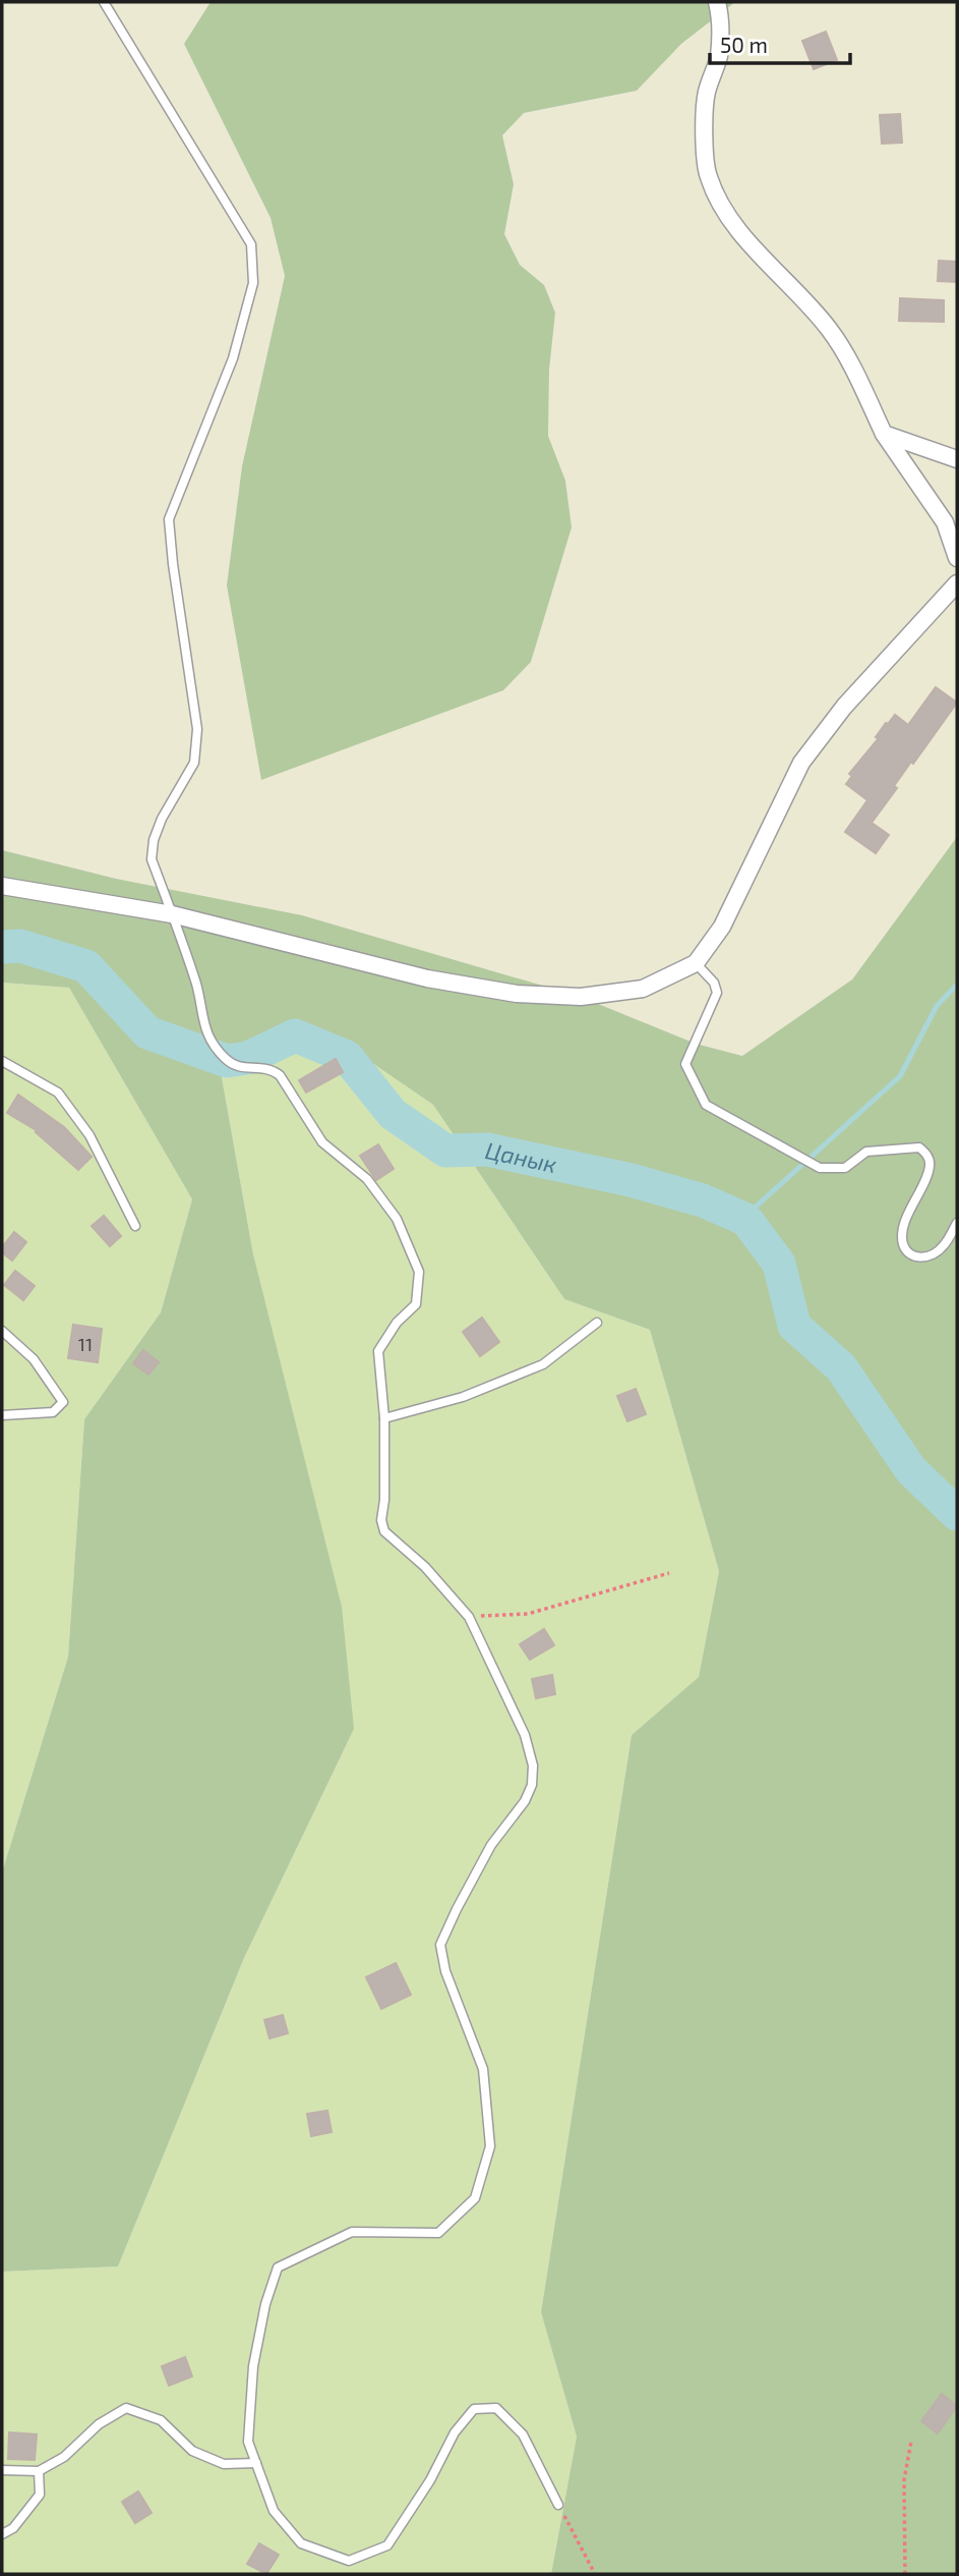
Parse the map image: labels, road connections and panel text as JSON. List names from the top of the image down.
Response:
{
  "water": ["Цанык"],
  "house_numbers": ["11"],
  "scale_bar": "50 m"
}
